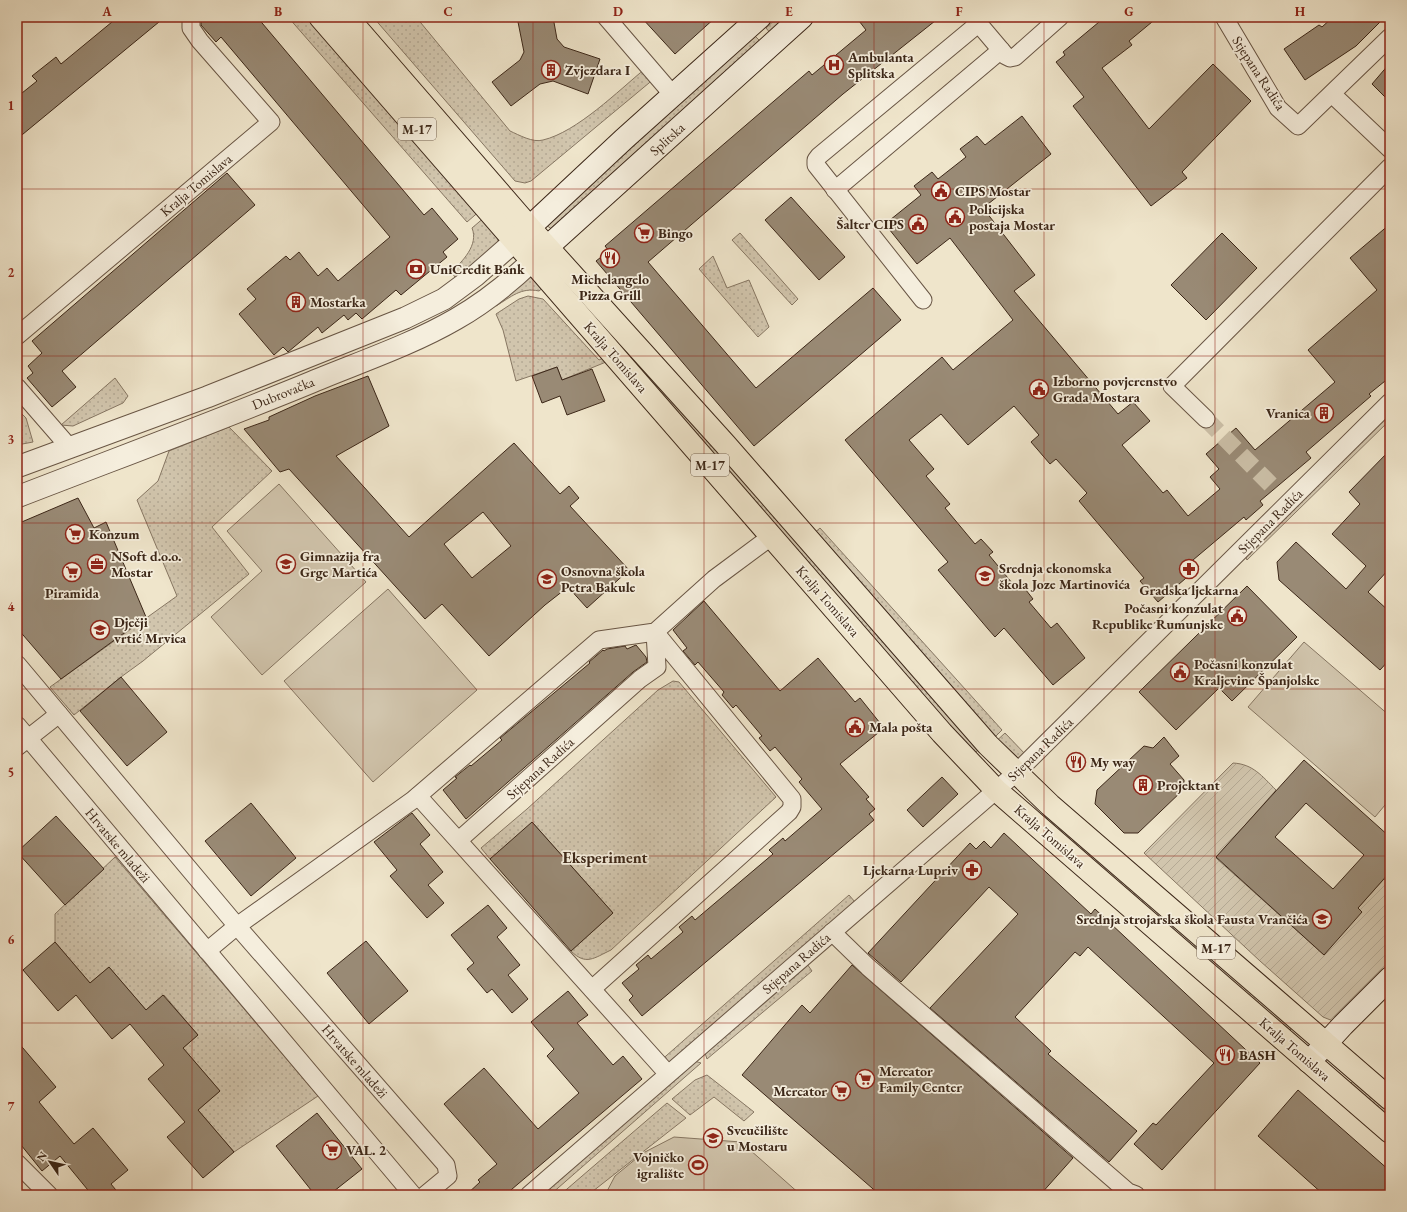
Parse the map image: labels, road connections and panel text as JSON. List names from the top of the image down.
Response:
{
  "streets": {
    "main road": ["M-17", "Splitska", "Kralja Tomislava"],
    "street": ["Stjepana Radića", "Dubrovačka", "Hrvatske mladeži"]
  },
  "crossings": [
    ["Stjepana Radića", "Kralja Tomislava"],
    ["Splitska", "Kralja Tomislava"],
    ["Splitska", "Dubrovačka"],
    ["Kralja Tomislava", "Dubrovačka"]
  ],
  "districts": ["Eksperiment"],
  "places": {
    "hospital": ["Ambulanta Splitska"],
    "building": [
      "Zvjezdara I",
      "Mostarka",
      "Vranica",
      "Projektant"
    ],
    "public building": [
      "CIPS Mostar",
      "Policijska postaja Mostar",
      "Šalter CIPS",
      "Izborno povjerenstvo Grada Mostara",
      "Počasni konzulat Republike Rumunjske",
      "Počasni konzulat Kraljevine Španjolske",
      "Mala pošta"
    ],
    "supermarket": [
      "Bingo",
      "Konzum",
      "Piramida",
      "Mercator Family Center",
      "Mercator",
      "VAL. 2"
    ],
    "restaurant": ["Michelangelo Pizza Grill", "My way", "BASH"],
    "bank": ["UniCredit Bank"],
    "office": ["NSoft d.o.o. Mostar"],
    "school or university": [
      "Gimnazija fra Grge Martića",
      "Srednja ekonomska škola Joze Martinovića",
      "Osnovna škola Petra Bakule",
      "Dječji vrtić Mrvica",
      "Srednja strojarska škola Fausta Vrančića",
      "Sveučilište u Mostaru"
    ],
    "pharmacy": ["Gradska ljekarna", "Ljekarna Lupriv"],
    "sports": ["Vojničko igralište"]
  },
  "north": "top left",
  "grid": {
    "columns": [
      "A",
      "B",
      "C",
      "D",
      "E",
      "F",
      "G",
      "H"
    ],
    "rows": [
      "1",
      "2",
      "3",
      "4",
      "5",
      "6",
      "7"
    ]
  }
}
